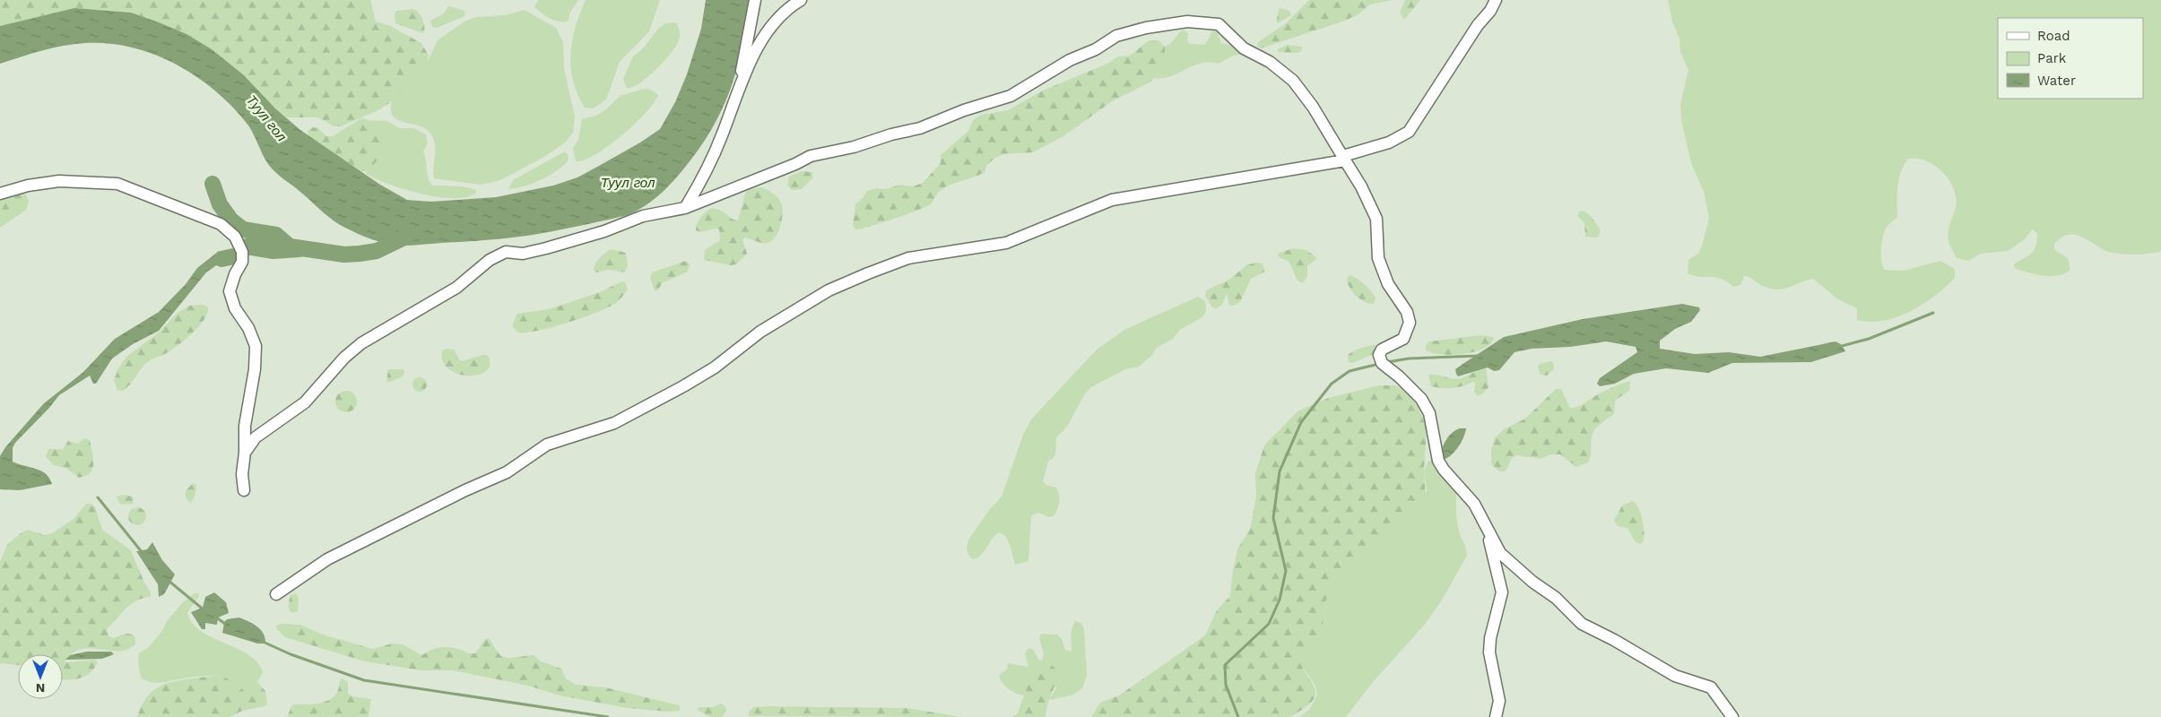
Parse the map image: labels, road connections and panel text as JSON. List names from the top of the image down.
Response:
{
  "water": ["Туул гол"],
  "legend": ["Road", "Park", "Water"],
  "north": "bottom"
}
